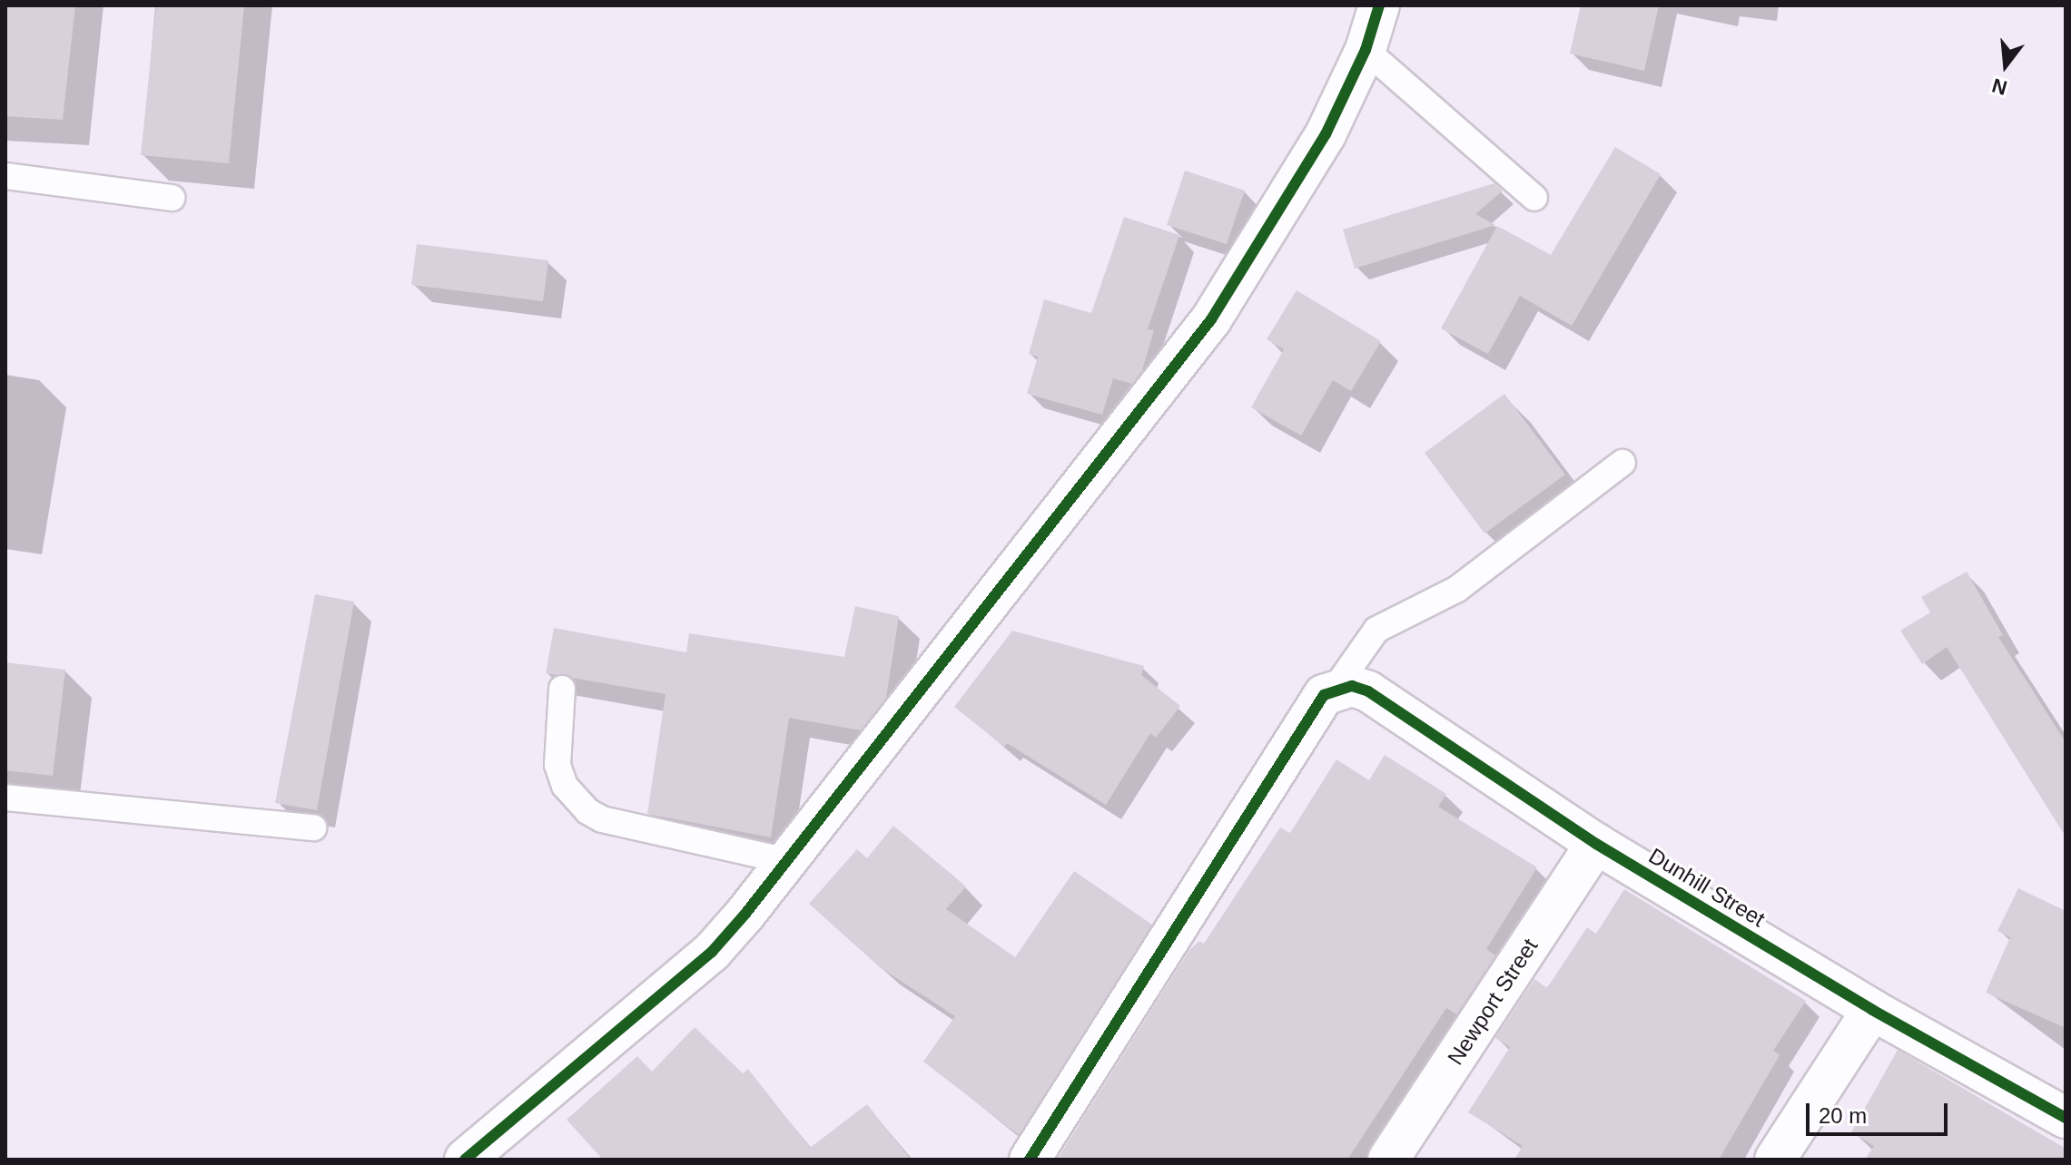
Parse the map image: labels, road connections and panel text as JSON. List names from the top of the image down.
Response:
{
  "streets": {
    "street": ["Dunhill Street", "Newport Street"]
  },
  "crossings": [
    ["Dunhill Street", "Newport Street"]
  ],
  "scale_bar": "20 m",
  "north": "bottom"
}
